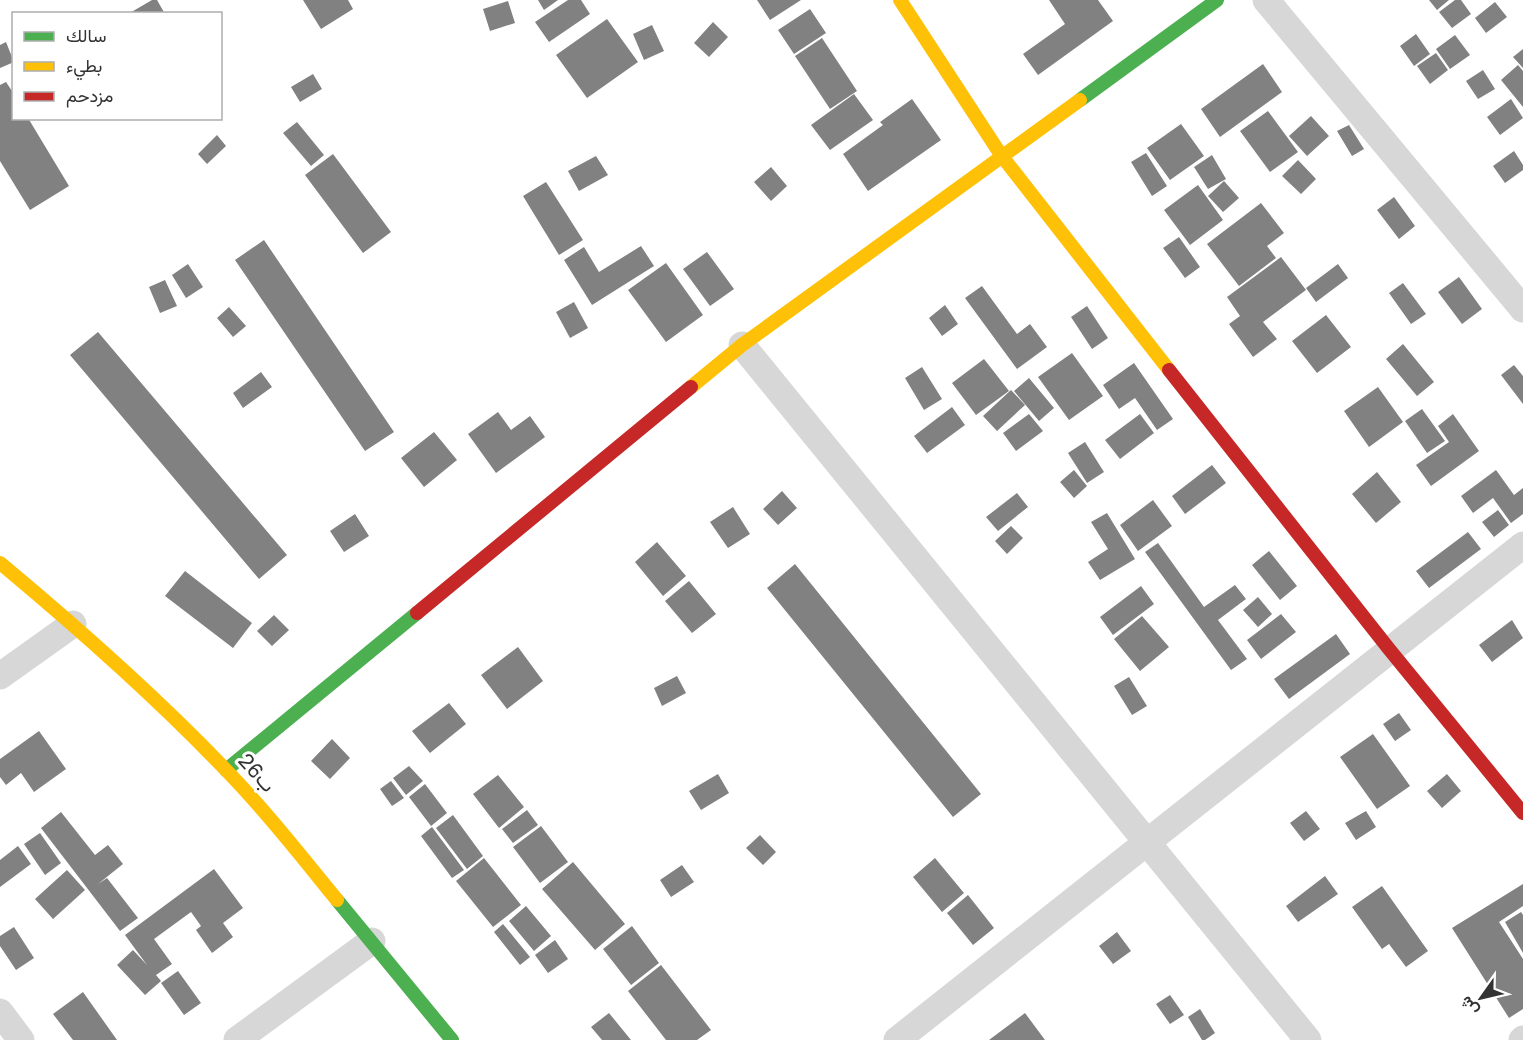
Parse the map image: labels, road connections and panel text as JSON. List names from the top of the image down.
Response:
{
  "streets": {
    "main road": ["26ب"]
  },
  "legend": ["سالك", "بطيء", "مزدحم"],
  "north": "bottom left"
}
